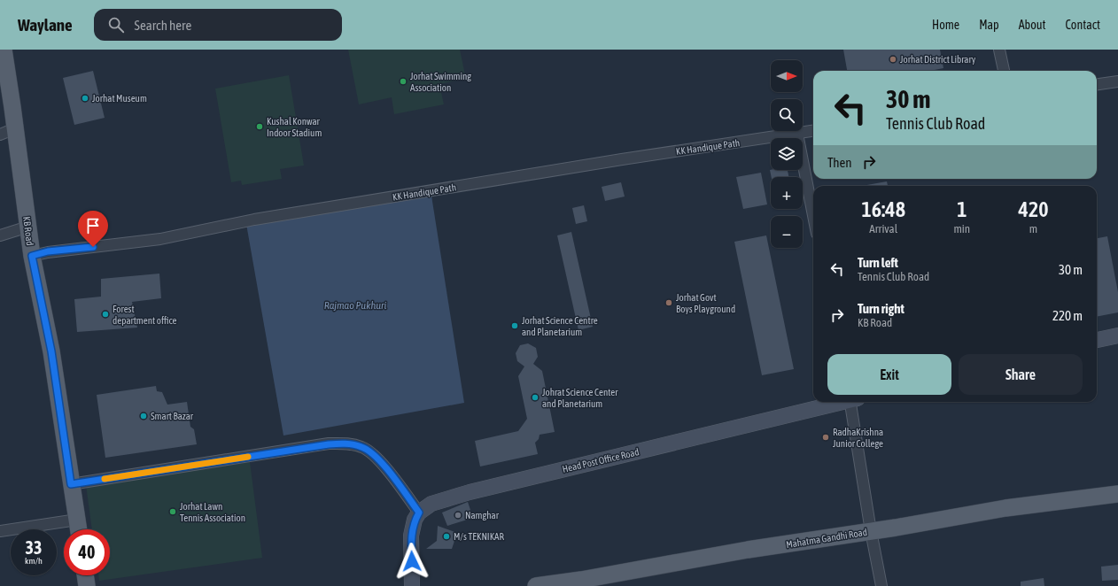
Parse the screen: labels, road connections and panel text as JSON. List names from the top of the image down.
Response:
{
  "streets": {
    "main road": ["KB Road", "Mahatma Gandhi Road"],
    "street": ["KK Handique Path", "Head Post Office Road"]
  },
  "crossings": [
    ["KK Handique Path", "KB Road"]
  ],
  "water": ["Rajmao Pukhuri"],
  "places": [
    "Jorhat District Library",
    "Jorhat Swimming Association",
    "Jorhat Museum",
    "Kushal Konwar Indoor Stadium",
    "Jorhat Govt Boys Playground",
    "Forest department office",
    "Jorhat Science Centre and Planetarium",
    "Johrat Science Center and Planetarium",
    "Smart Bazar",
    "RadhaKrishna Junior College",
    "Jorhat Lawn Tennis Association",
    "Namghar",
    "M/s TEKNIKAR"
  ],
  "north": "right",
  "page": {
    "header": "Waylane",
    "search": "Search here",
    "nav": [
      "Home",
      "Map",
      "About",
      "Contact"
    ],
    "map_buttons": ["+", "−"],
    "turn": ["30 m", "Tennis Club Road"],
    "then": "Then",
    "eta": [
      "16:48",
      "Arrival",
      "1",
      "min",
      "420",
      "m"
    ],
    "list": [
      {
        "name": "Turn left",
        "note": "Tennis Club Road",
        "value": "30 m"
      },
      {
        "name": "Turn right",
        "note": "KB Road",
        "value": "220 m"
      }
    ],
    "buttons": ["Exit", "Share"],
    "speed": "33 km/h",
    "limit": "40"
  }
}
